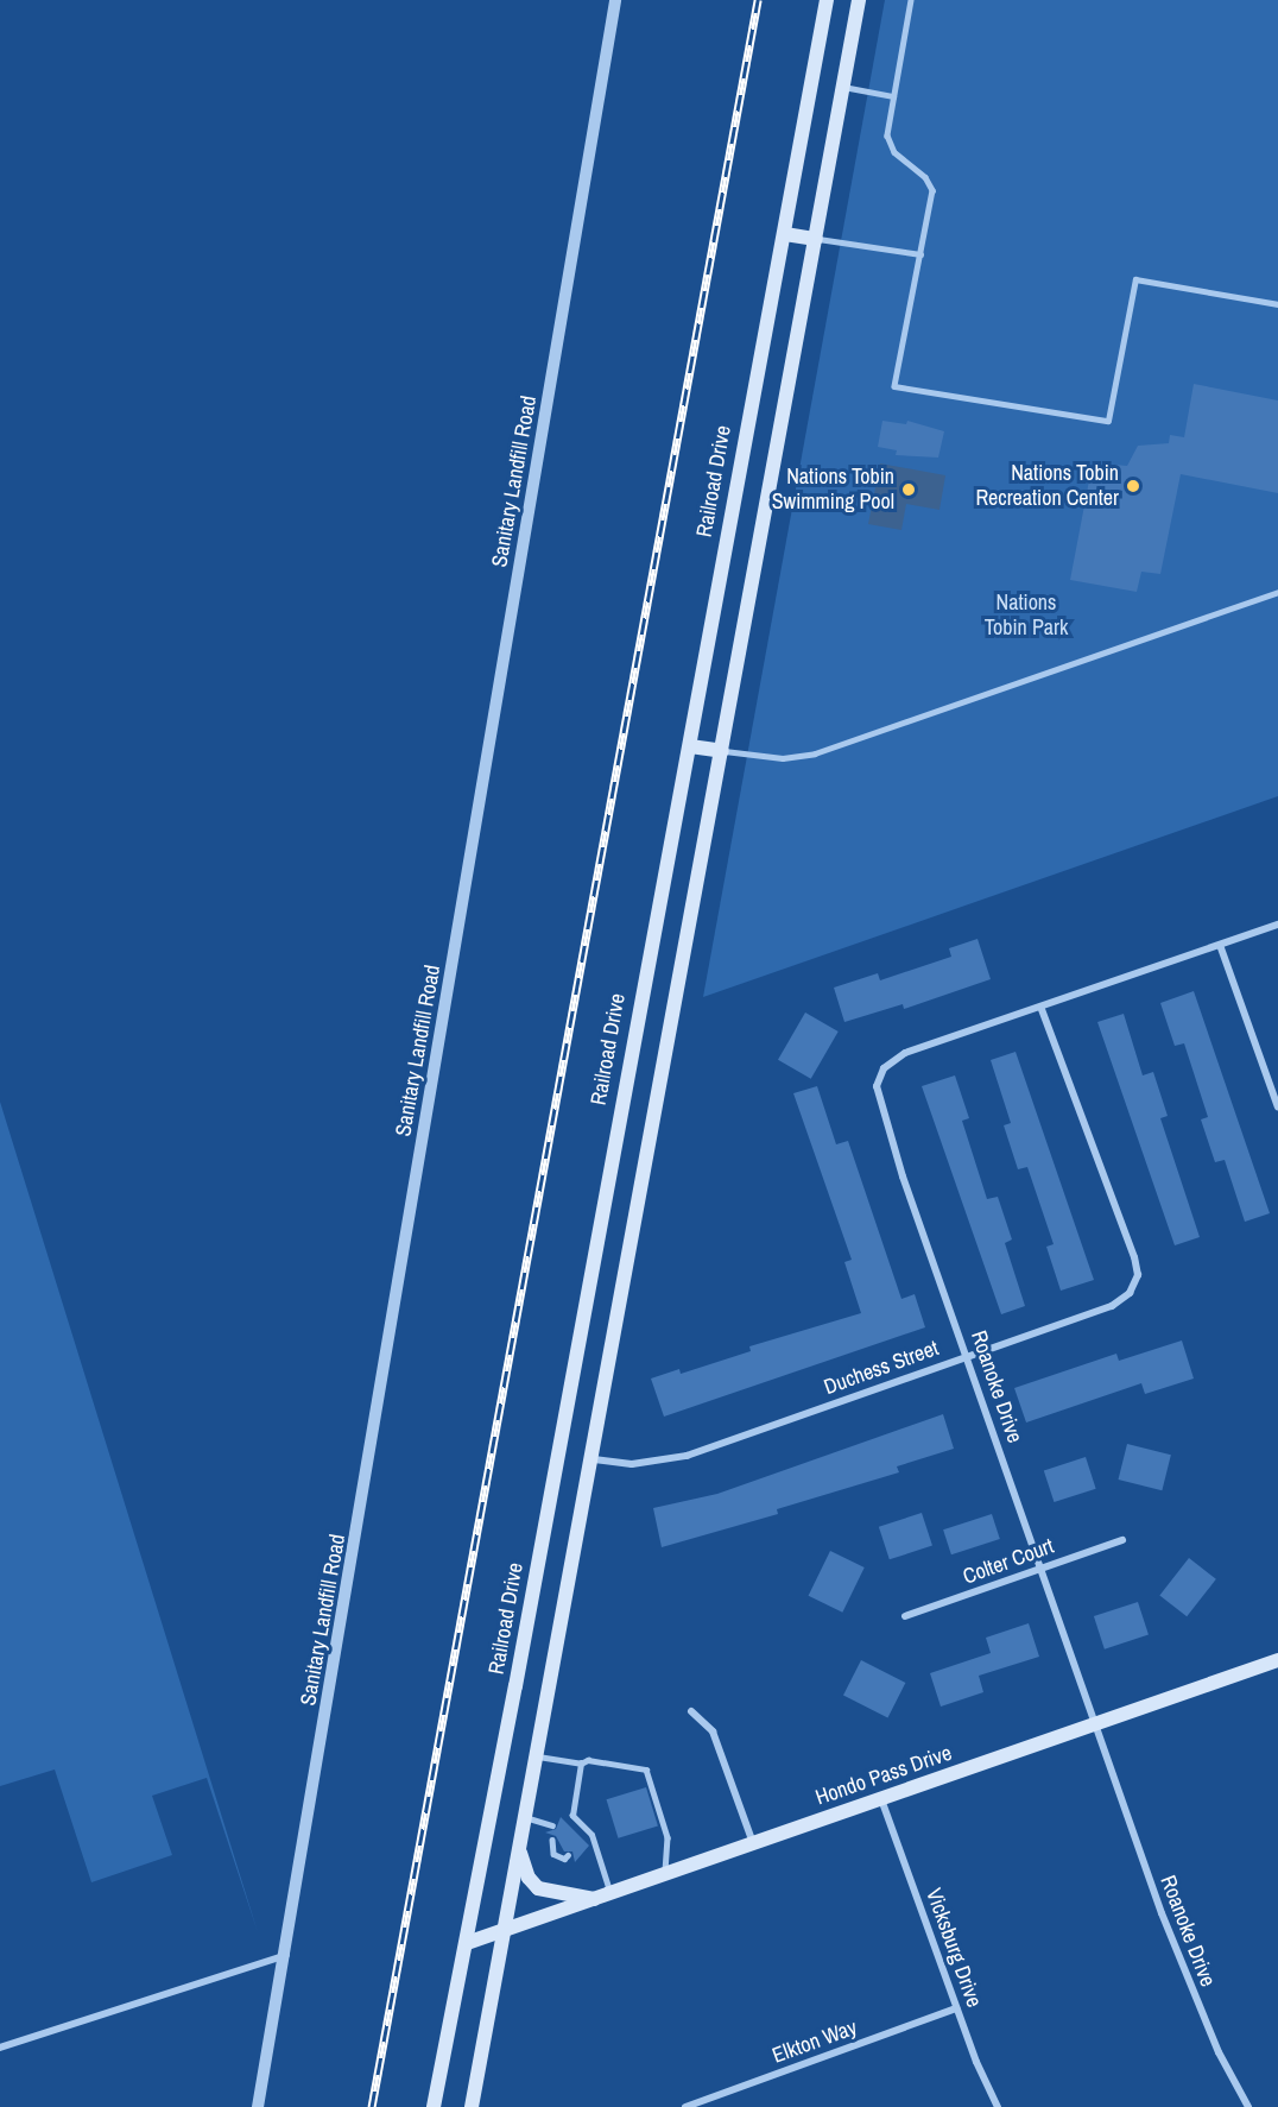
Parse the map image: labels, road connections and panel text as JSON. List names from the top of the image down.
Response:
{
  "streets": {
    "main road": ["Railroad Drive", "Hondo Pass Drive"],
    "street": [
      "Sanitary Landfill Road",
      "Duchess Street",
      "Roanoke Drive",
      "Colter Court",
      "Vicksburg Drive",
      "Elkton Way"
    ]
  },
  "crossings": [
    ["Railroad Drive", "Hondo Pass Drive"],
    ["Duchess Street", "Roanoke Drive"],
    ["Roanoke Drive", "Colter Court"],
    ["Roanoke Drive", "Hondo Pass Drive"],
    ["Hondo Pass Drive", "Vicksburg Drive"],
    ["Vicksburg Drive", "Elkton Way"]
  ],
  "parks": ["Nations Tobin Park"],
  "places": ["Nations Tobin Recreation Center", "Nations Tobin Swimming Pool"]
}
